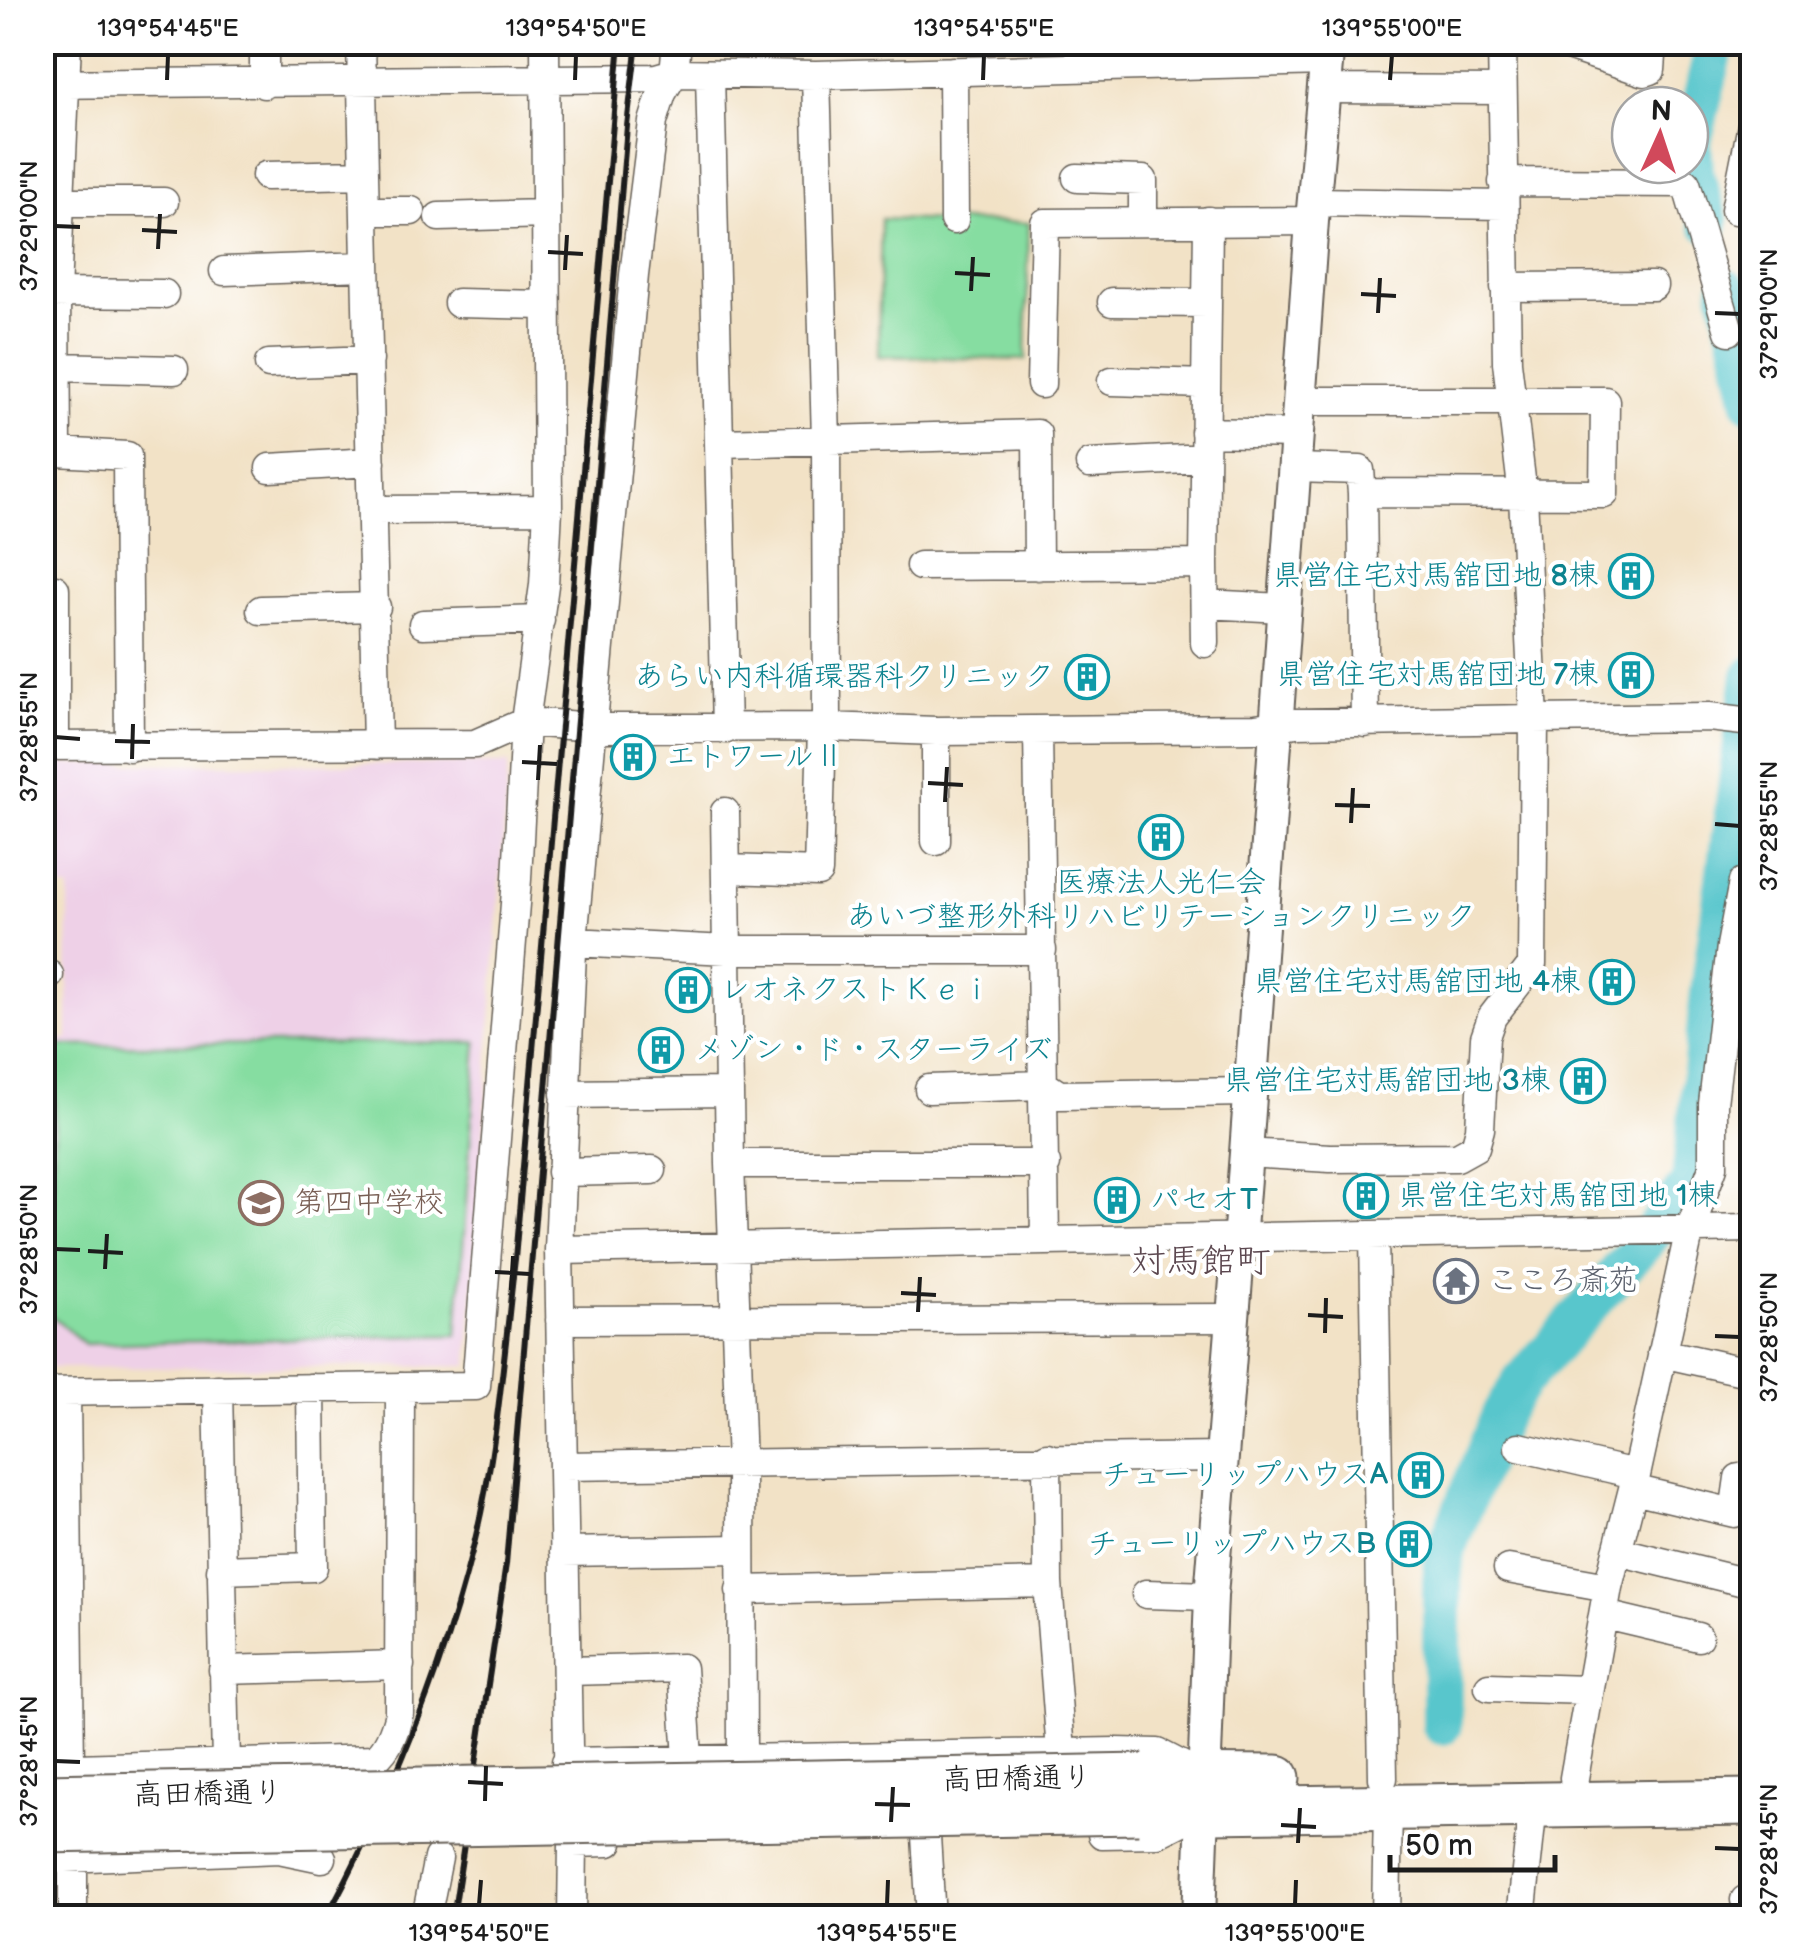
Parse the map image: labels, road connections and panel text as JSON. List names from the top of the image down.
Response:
{
  "streets": {
    "highway": ["高田橋通り"]
  },
  "districts": ["対馬館町"],
  "places": {
    "building": [
      "県営住宅対馬舘団地 8棟",
      "県営住宅対馬舘団地 7棟",
      "あらい内科循環器科クリニック",
      "エトワールⅡ",
      "医療法人光仁会 あいづ整形外科リハビリテーションクリニック",
      "県営住宅対馬舘団地 4棟",
      "レオネクストＫｅｉ",
      "メゾン・ド・スターライズ",
      "県営住宅対馬舘団地 3棟",
      "県営住宅対馬舘団地 1棟",
      "パセオT",
      "チューリップハウスA",
      "チューリップハウスB"
    ],
    "school or university": ["第四中学校"],
    "temple": ["こころ斎苑"]
  },
  "scale_bar": "50 m",
  "north": "top",
  "coordinates": [
    "139°54'45\"E",
    "139°54'50\"E",
    "139°54'55\"E",
    "139°55'00\"E",
    "37°29'00\"N",
    "37°28'55\"N",
    "37°28'50\"N",
    "37°28'45\"N"
  ]
}
